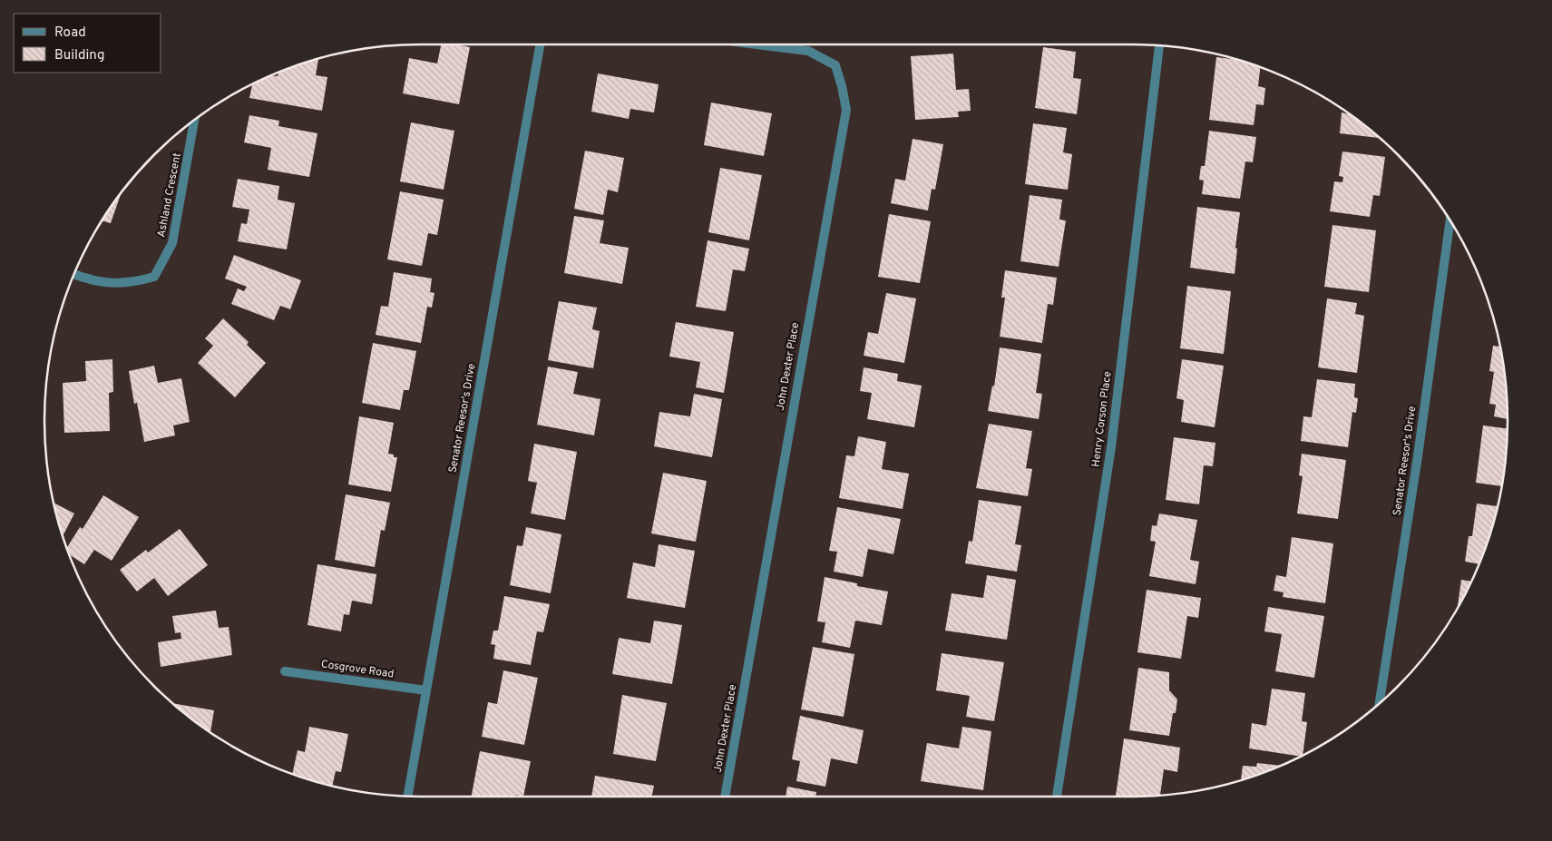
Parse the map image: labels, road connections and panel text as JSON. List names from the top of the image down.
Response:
{
  "streets": {
    "street": [
      "Ashland Crescent",
      "John Dexter Place",
      "Senator Reesor's Drive",
      "Henry Corson Place",
      "Cosgrove Road"
    ]
  },
  "crossings": [
    ["Senator Reesor's Drive", "Cosgrove Road"]
  ],
  "legend": ["Road", "Building"]
}
